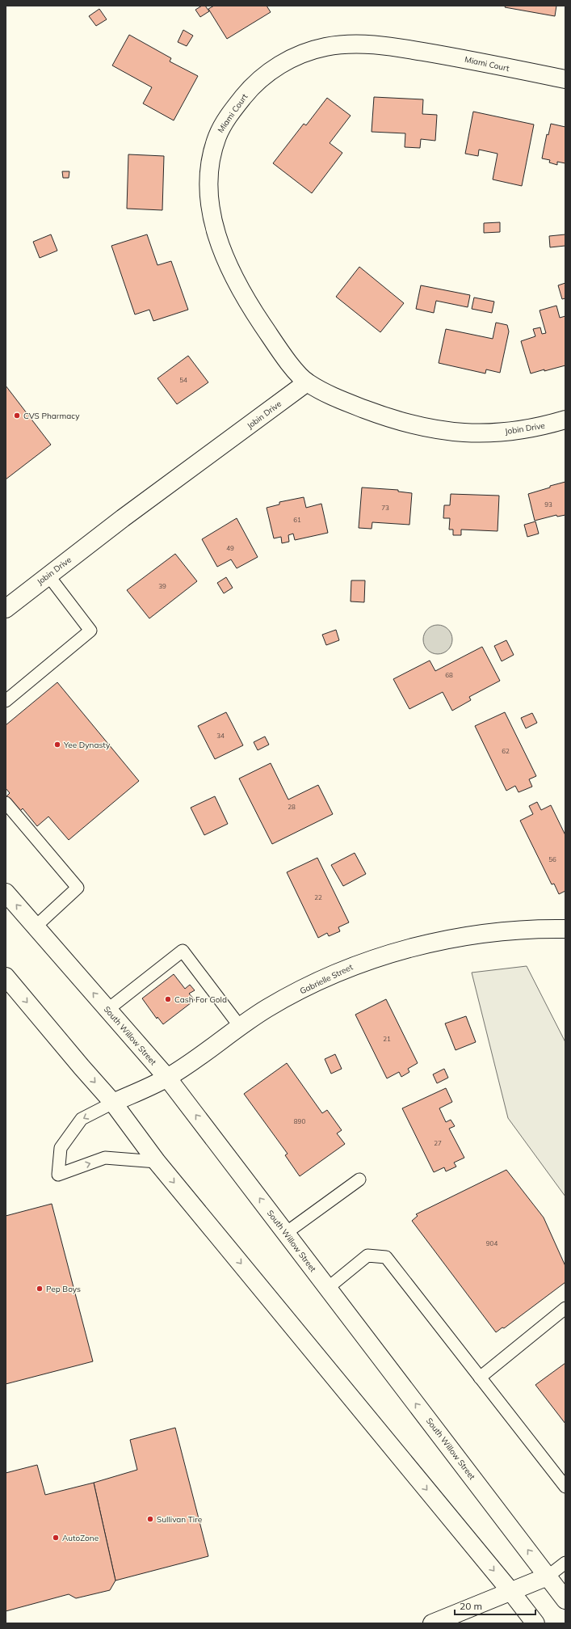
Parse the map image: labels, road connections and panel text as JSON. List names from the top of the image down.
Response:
{
  "streets": {
    "street": [
      "Miami Court",
      "Jobin Drive",
      "Gabrielle Street",
      "South Willow Street"
    ]
  },
  "crossings": [
    ["Miami Court", "Jobin Drive"],
    ["Gabrielle Street", "South Willow Street"]
  ],
  "places": [
    "CVS Pharmacy",
    "Yee Dynasty",
    "Cash For Gold",
    "Pep Boys",
    "Sullivan Tire",
    "AutoZone"
  ],
  "house_numbers": [
    "54",
    "93",
    "73",
    "61",
    "49",
    "39",
    "68",
    "34",
    "62",
    "28",
    "56",
    "22",
    "21",
    "890",
    "27",
    "904"
  ],
  "scale_bar": "20 m"
}
